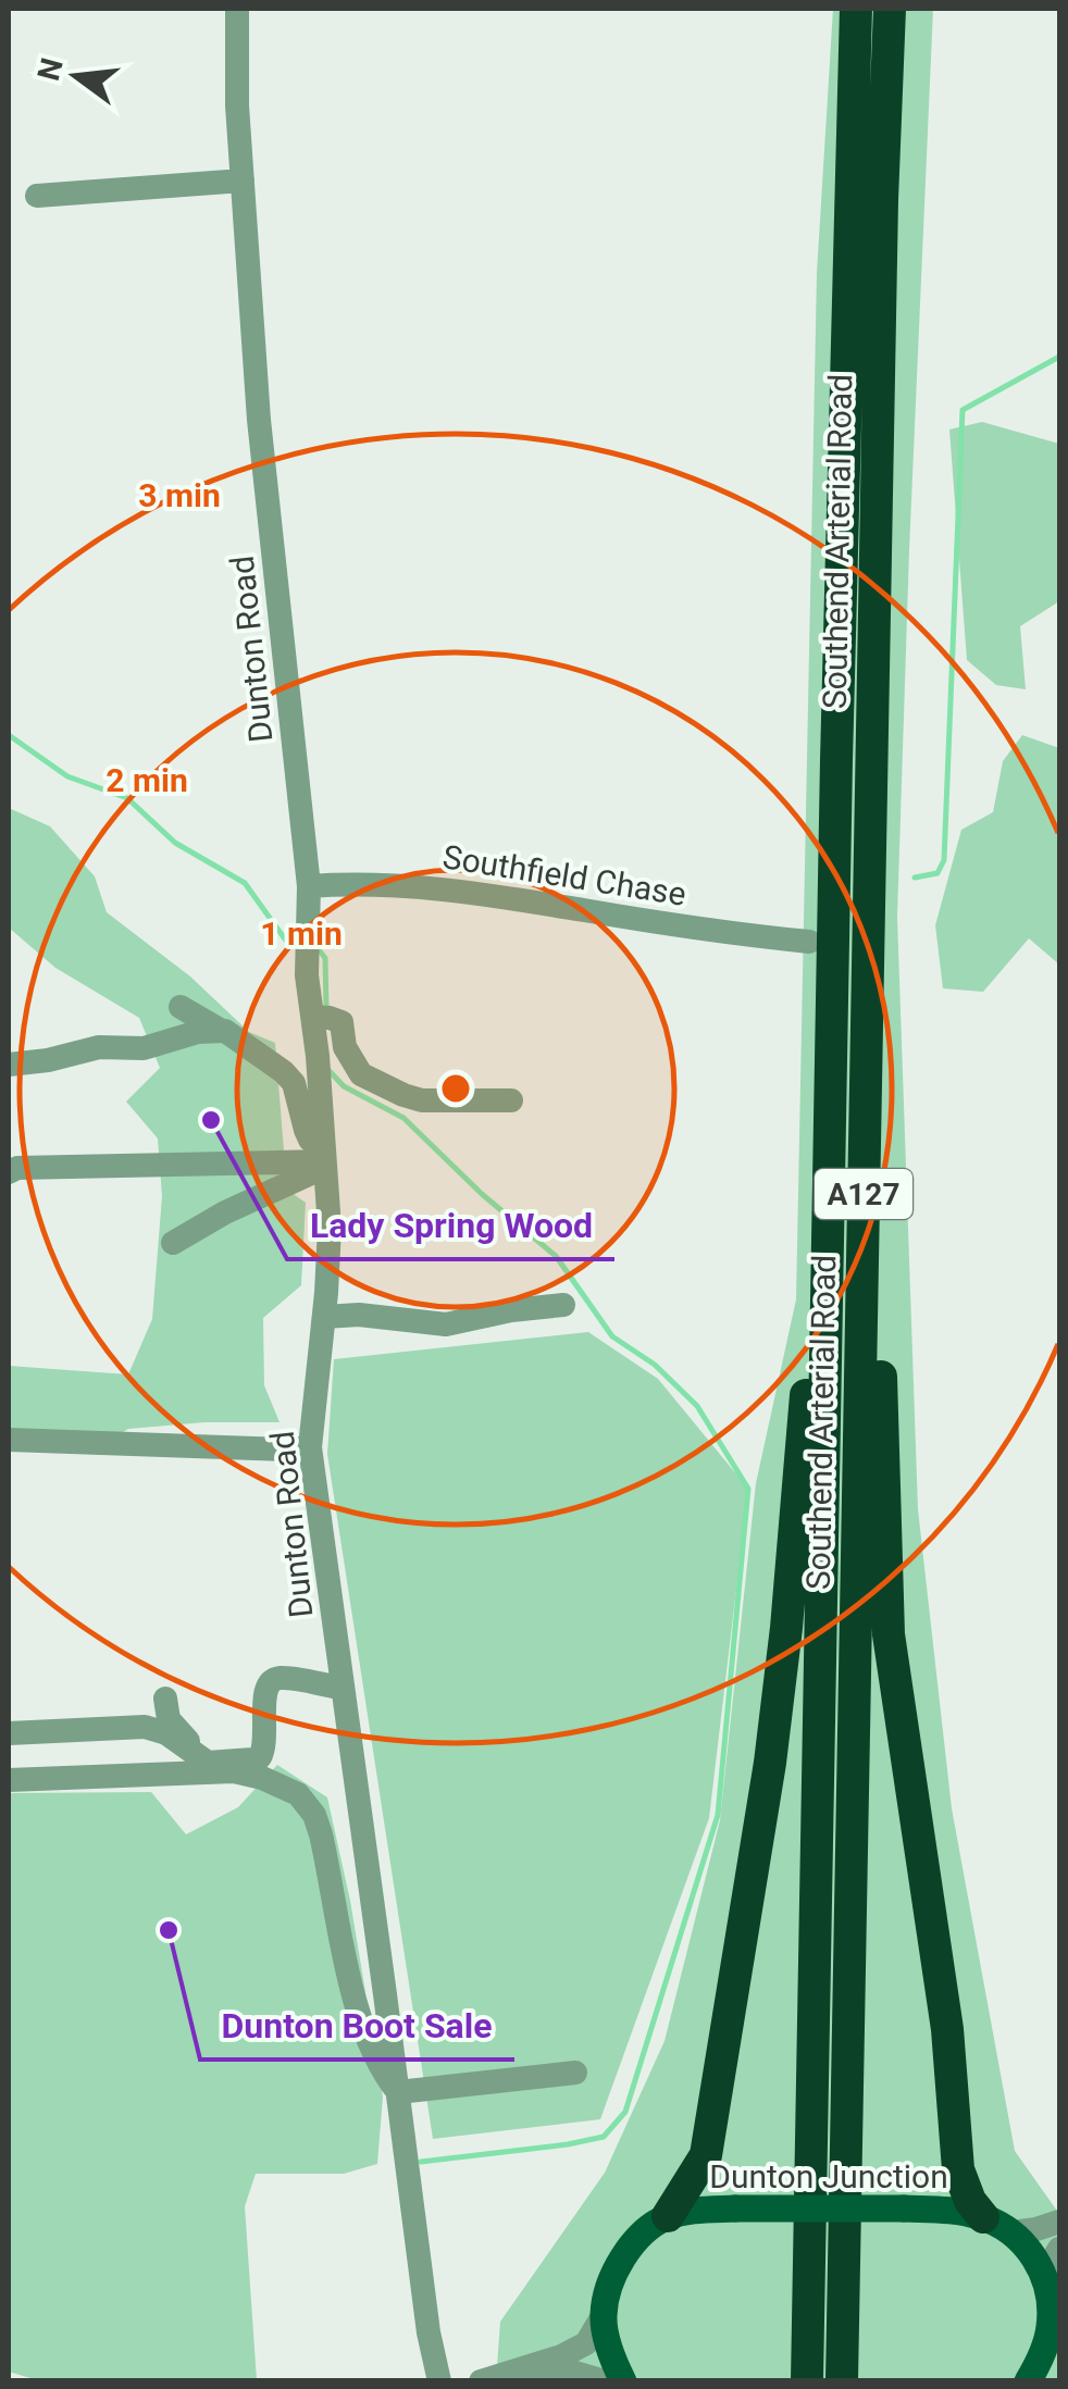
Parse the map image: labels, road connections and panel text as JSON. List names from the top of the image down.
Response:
{
  "streets": {
    "highway": ["Southend Arterial Road", "A127"],
    "main road": ["Dunton Junction"],
    "street": ["Dunton Road", "Southfield Chase"]
  },
  "crossings": [
    ["Southend Arterial Road", "Southfield Chase"],
    ["Dunton Road", "Southfield Chase"]
  ],
  "places": ["Lady Spring Wood", "Dunton Boot Sale"],
  "north": "left",
  "rings": ["3 min", "2 min", "1 min"]
}
